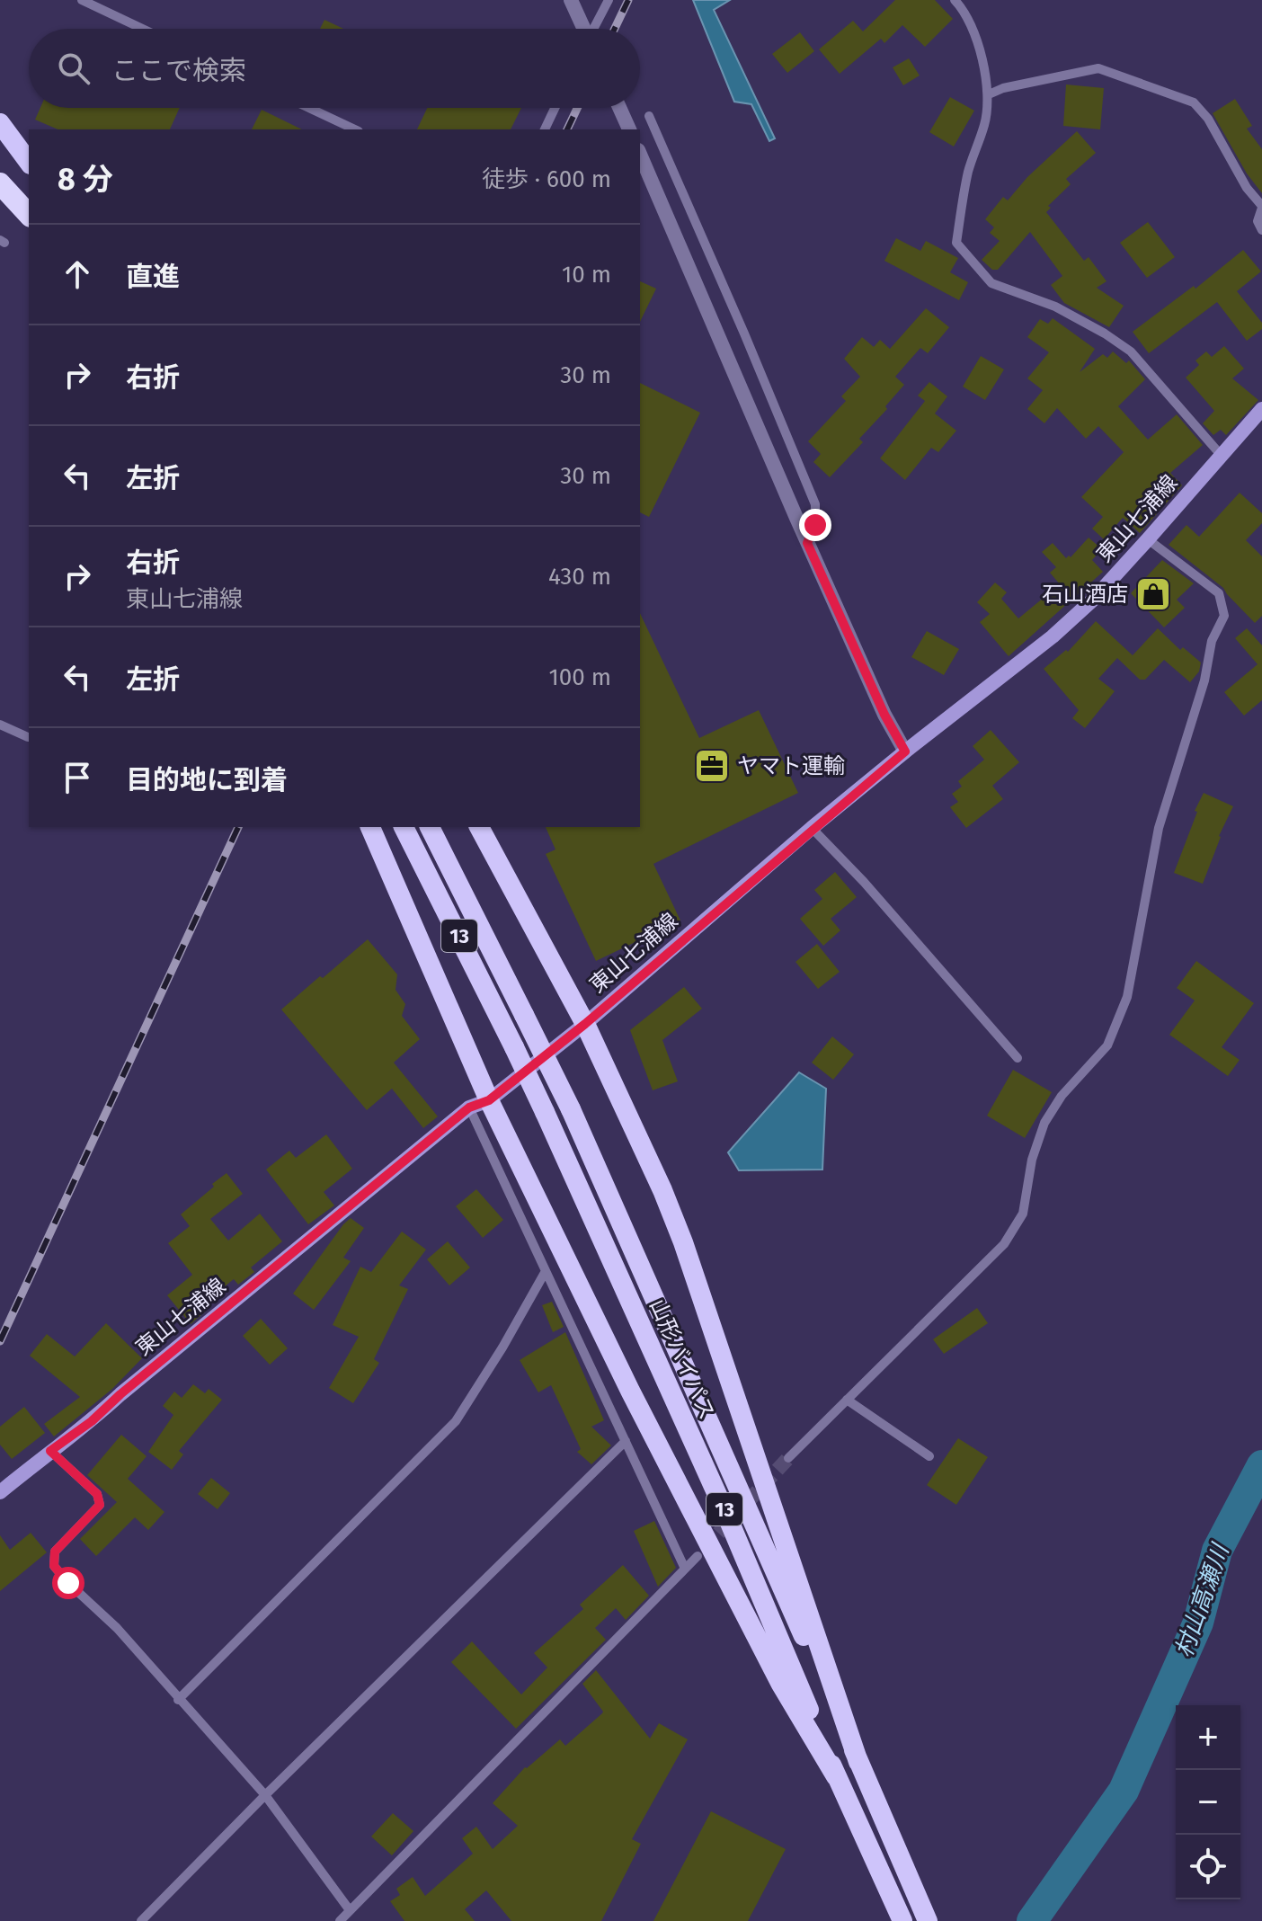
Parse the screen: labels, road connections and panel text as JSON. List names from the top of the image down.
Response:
{
  "streets": {
    "highway": ["13", "山形バイパス"],
    "main road": ["東山七浦線"]
  },
  "water": ["村山高瀬川"],
  "places": {
    "shop": ["石山酒店"],
    "office": ["ヤマト運輸"]
  },
  "page": {
    "search": "ここで検索",
    "heading": ["8 分", "徒歩 · 600 m"],
    "list": [
      ["直進", "10 m"],
      ["右折", "30 m"],
      ["左折", "30 m"],
      ["右折", "東山七浦線", "430 m"],
      ["左折", "100 m"],
      "目的地に到着"
    ],
    "map_buttons": ["+", "−"]
  }
}
